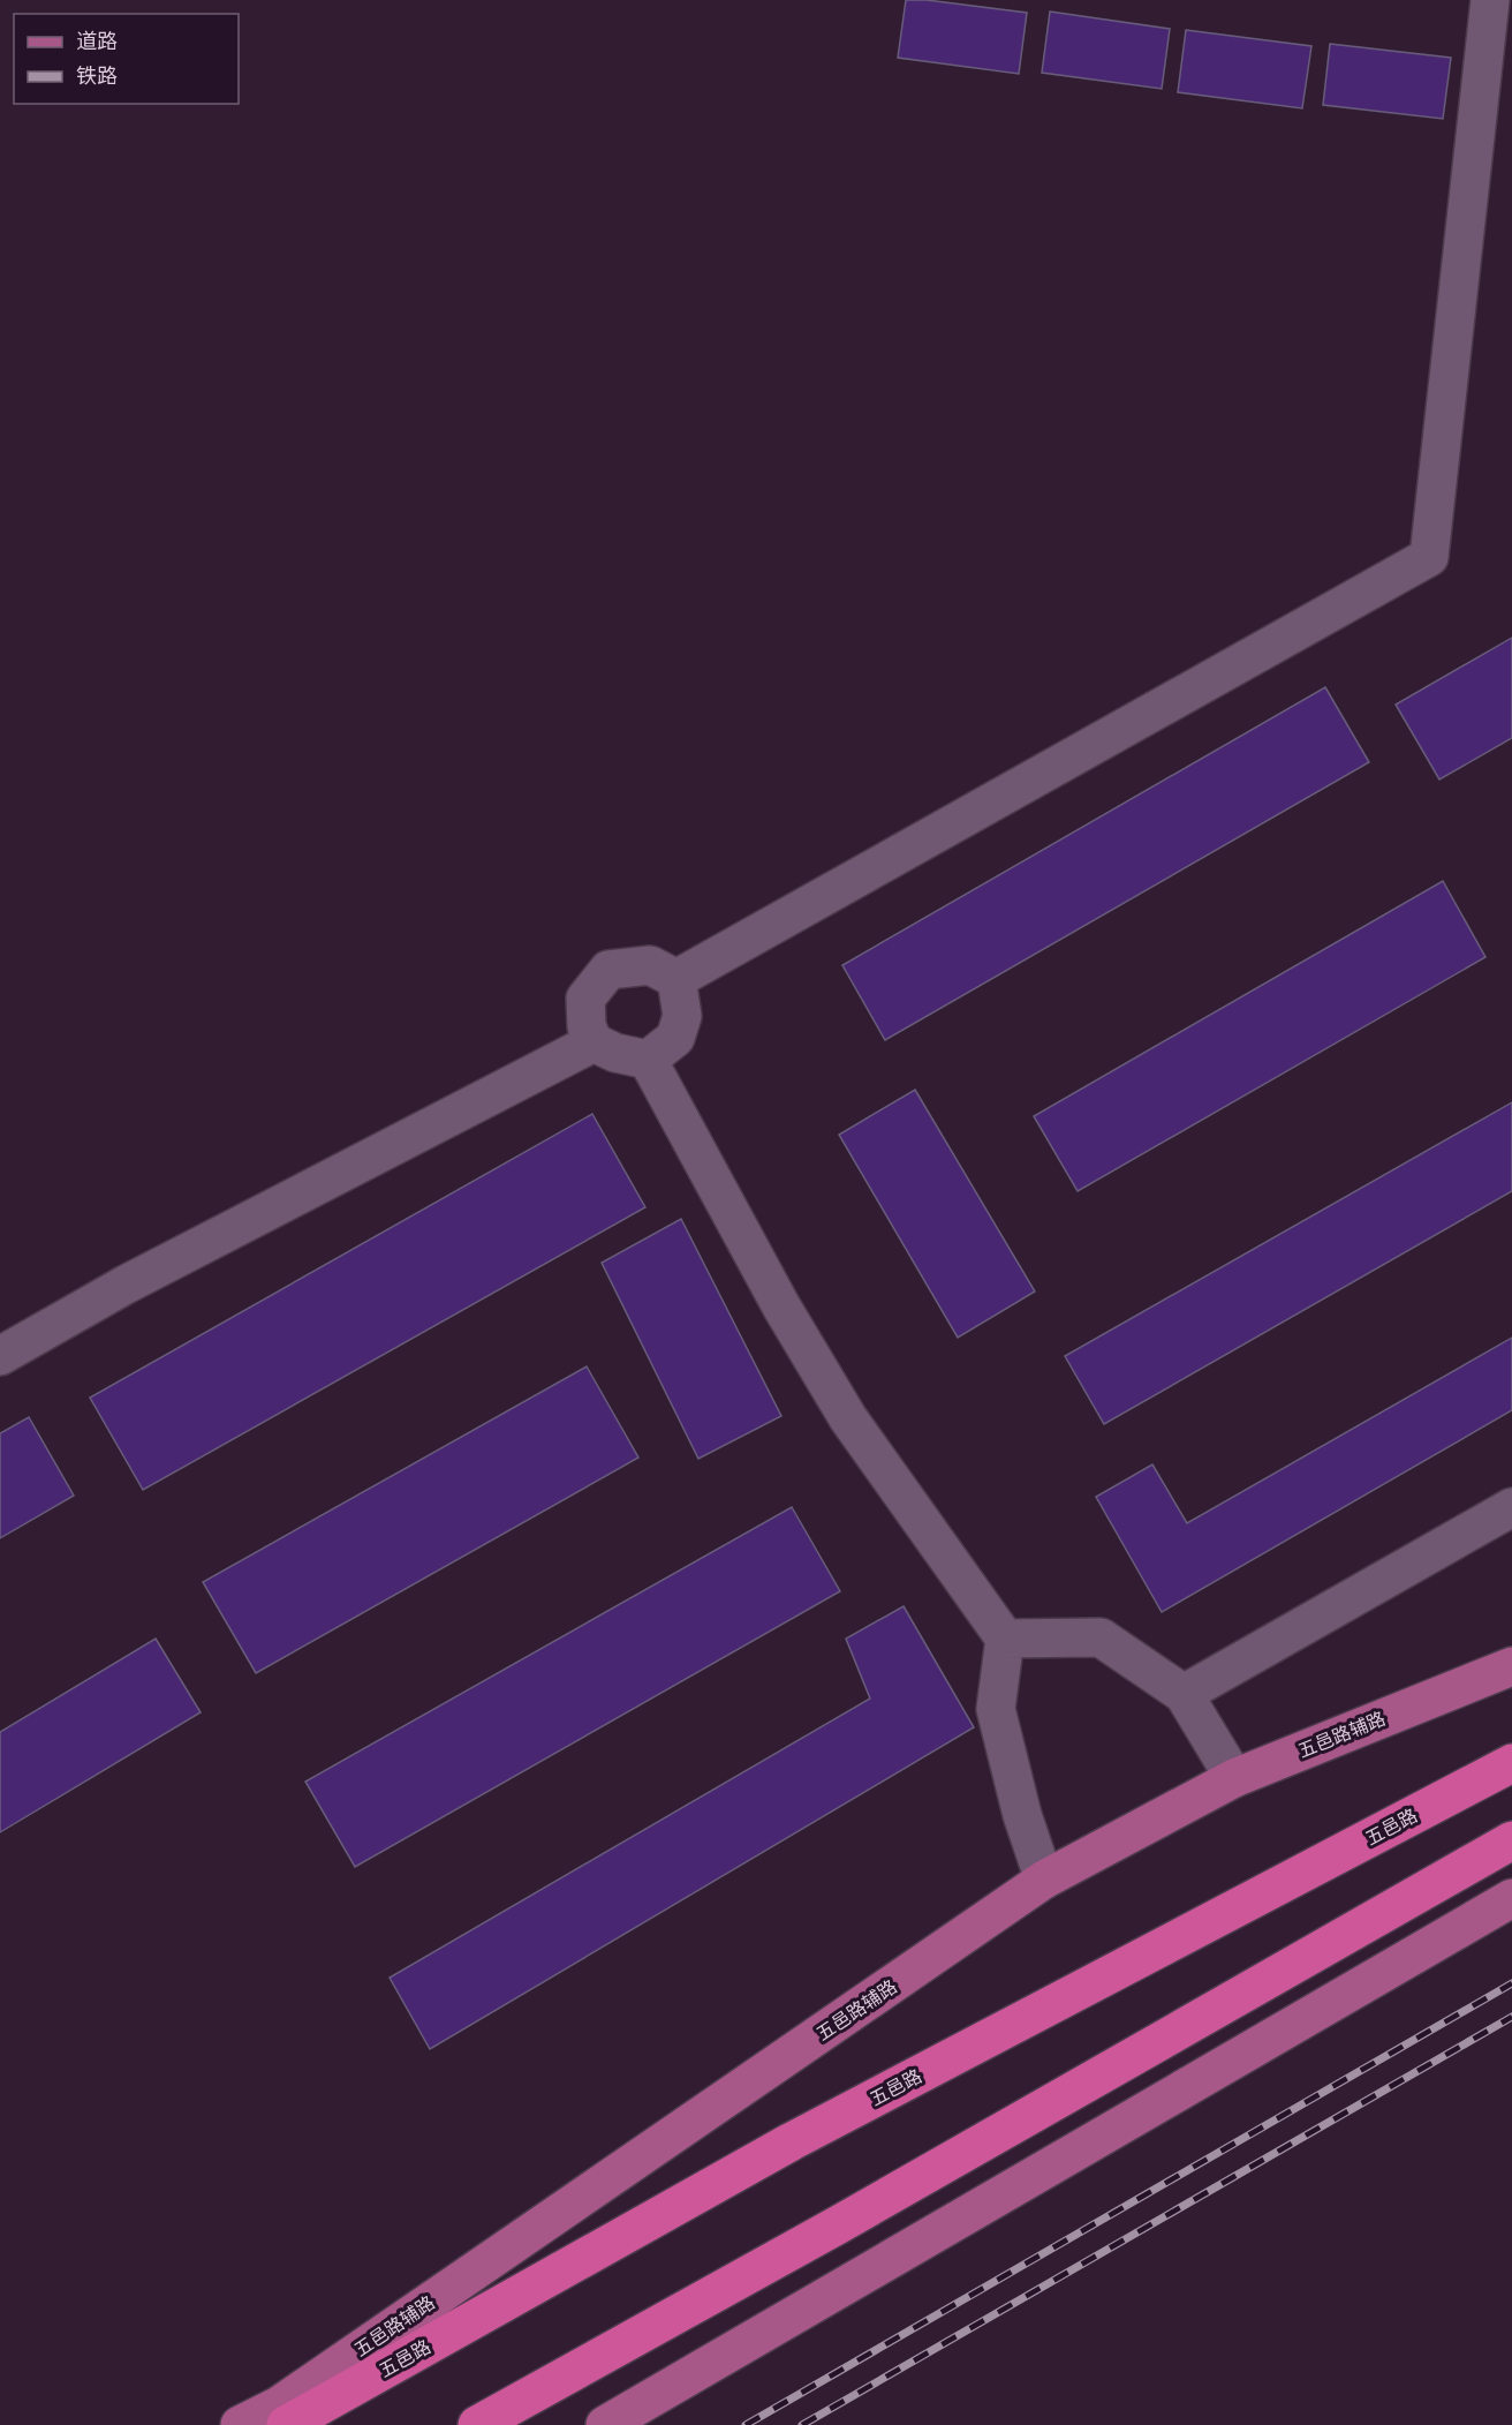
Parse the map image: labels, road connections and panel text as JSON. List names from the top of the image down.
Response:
{
  "streets": {
    "highway": ["五邑路"],
    "main road": ["五邑路辅路"]
  },
  "crossings": [
    ["五邑路辅路", "五邑路"]
  ],
  "legend": ["道路", "铁路"]
}
